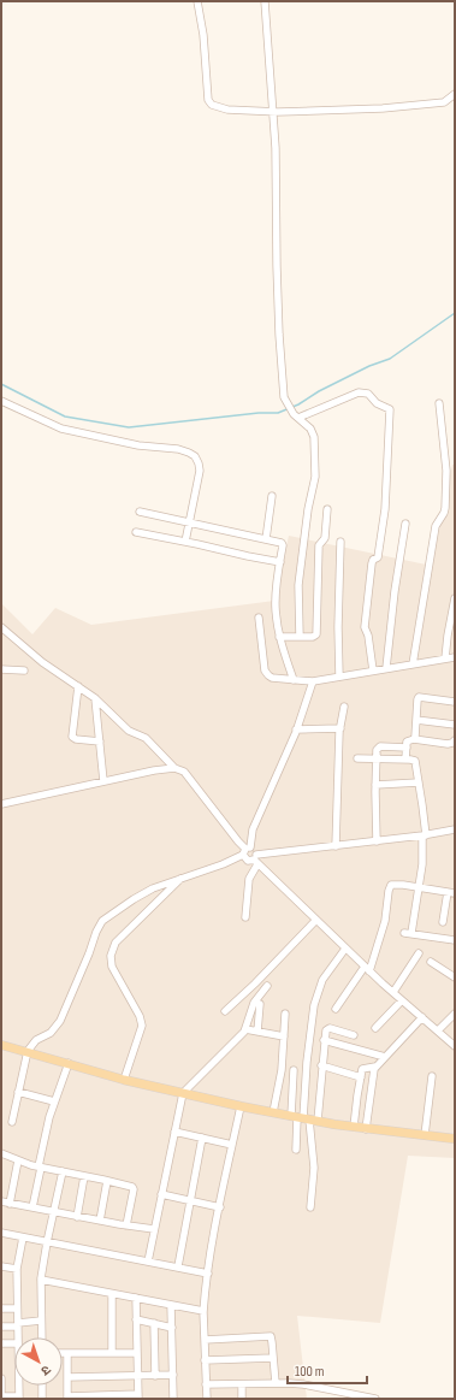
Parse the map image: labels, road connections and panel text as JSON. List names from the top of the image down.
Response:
{
  "scale_bar": "100 m",
  "north": "bottom right"
}
